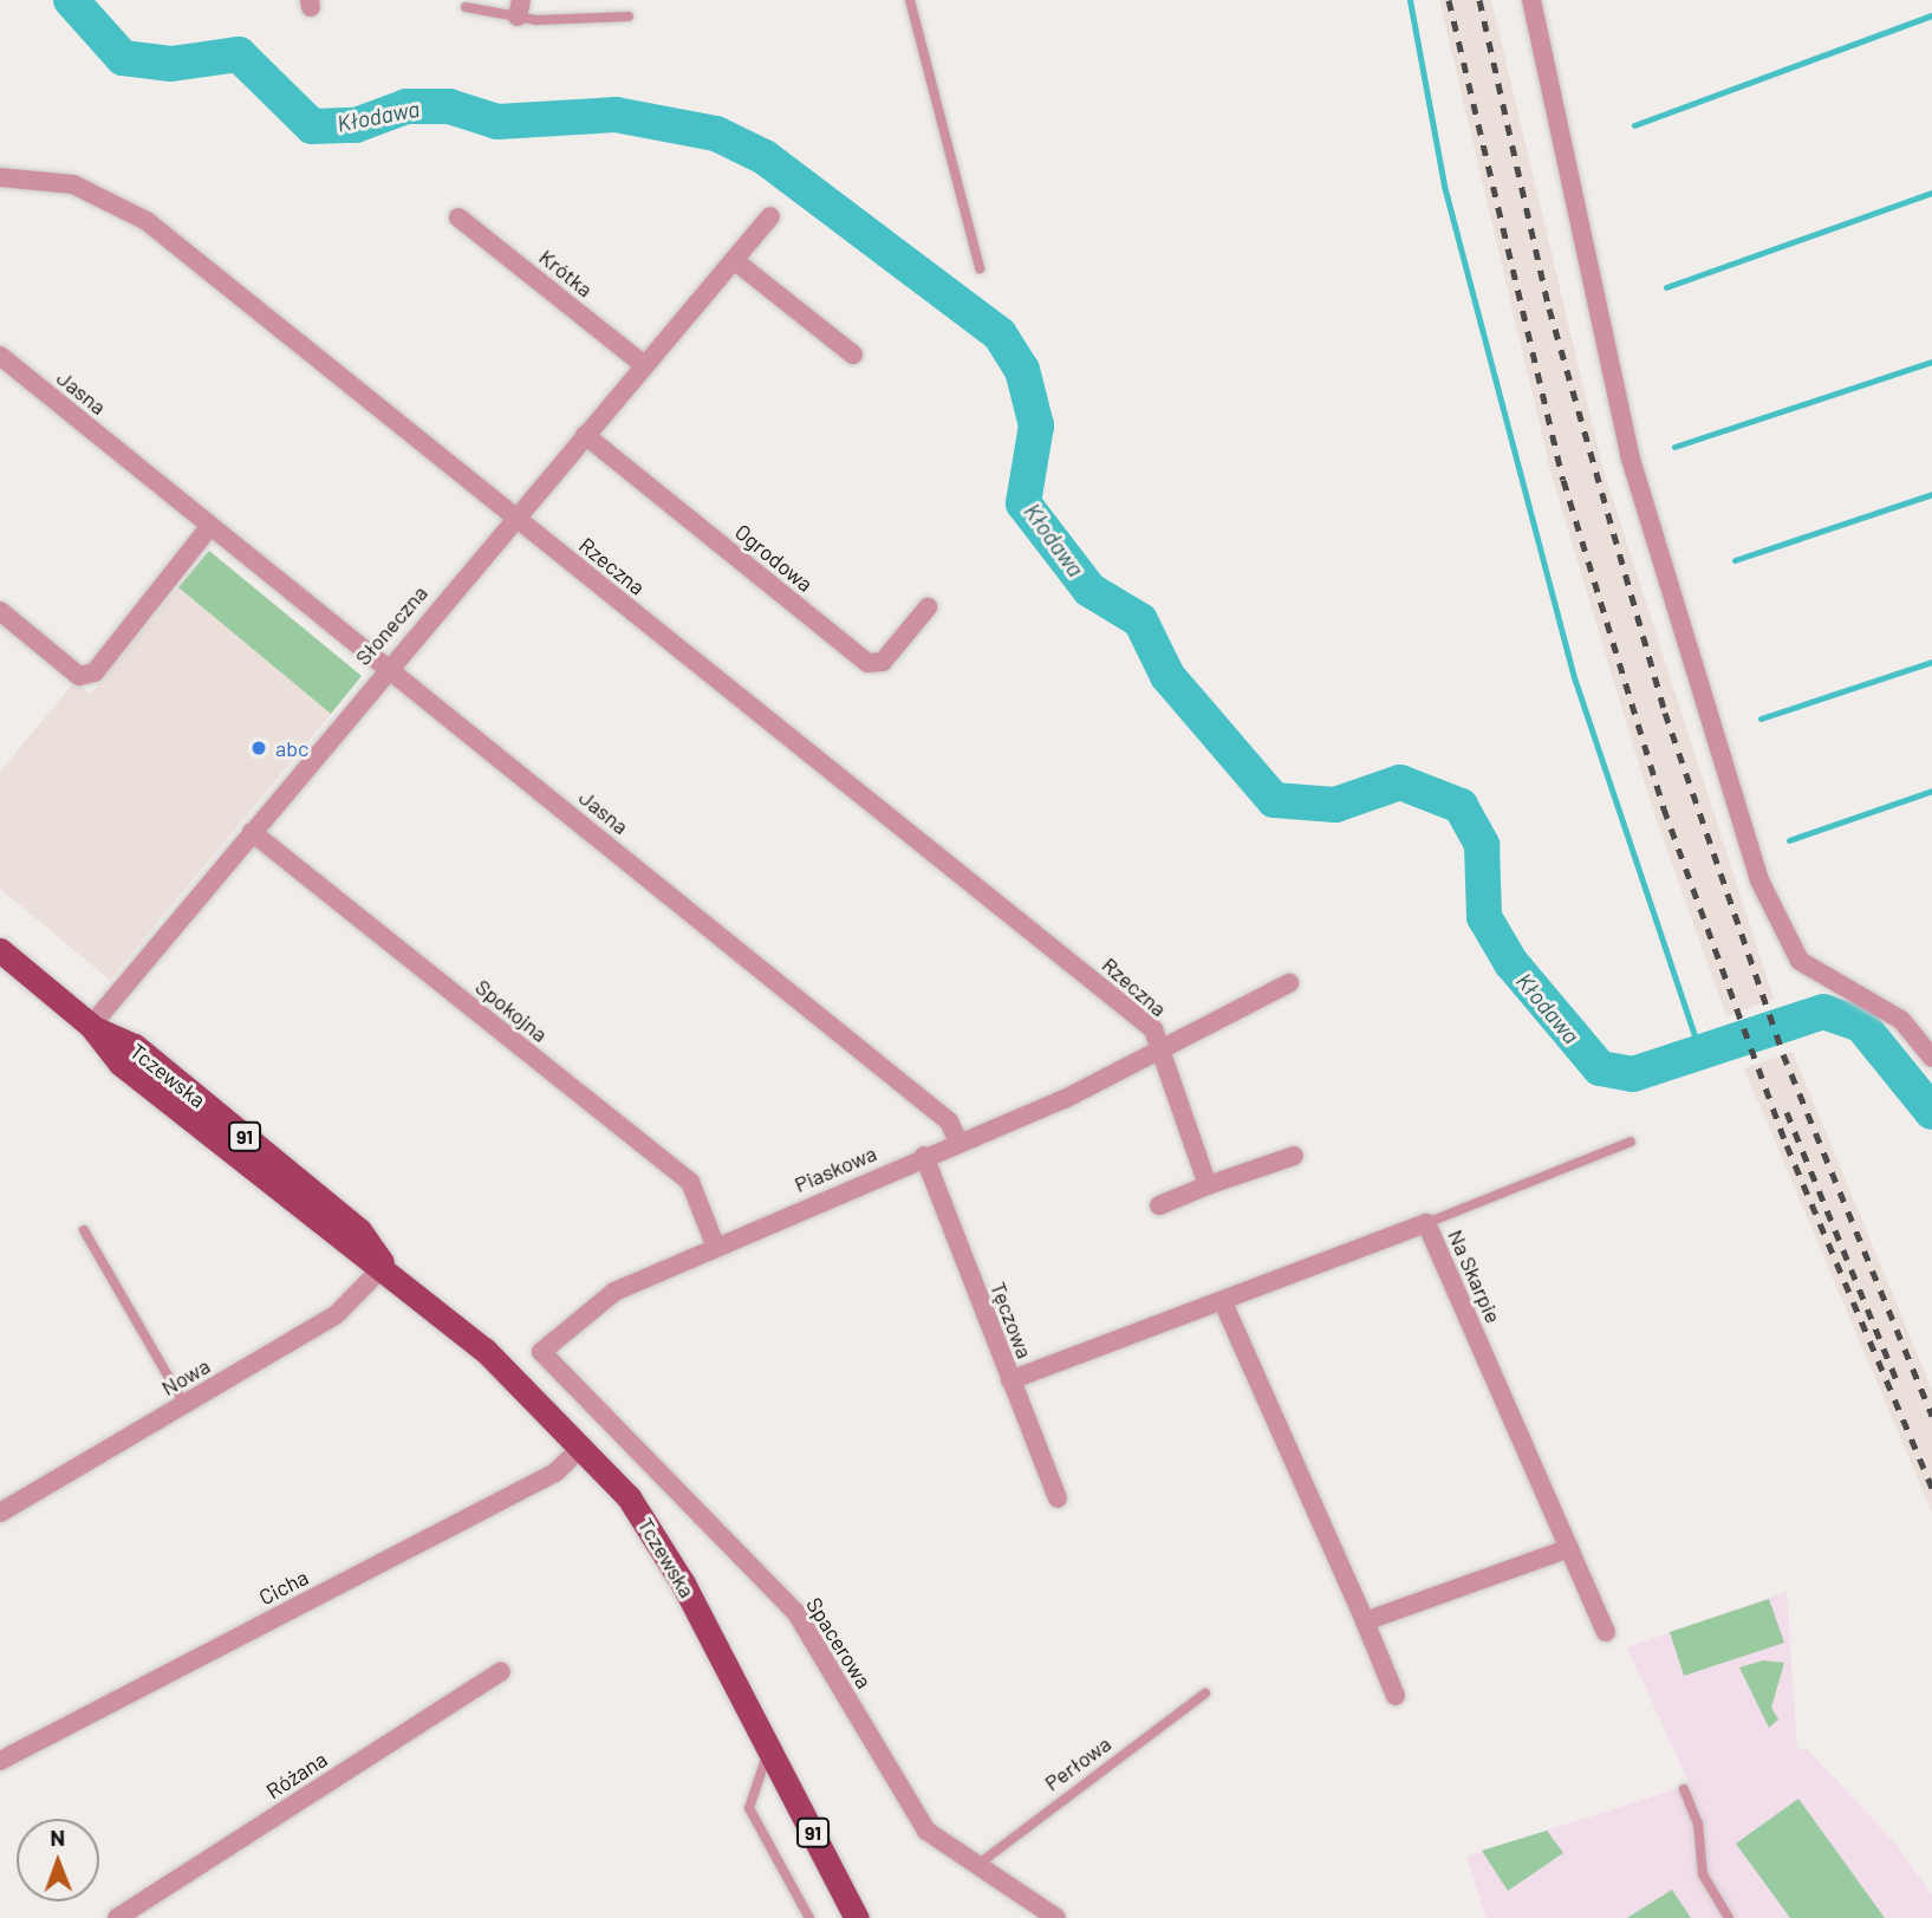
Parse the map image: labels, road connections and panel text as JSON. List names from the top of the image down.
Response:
{
  "streets": {
    "main road": ["Tczewska", "91"],
    "street": [
      "Krótka",
      "Jasna",
      "Ogrodowa",
      "Rzeczna",
      "Słoneczna",
      "Spokojna",
      "Piaskowa",
      "Na Skarpie",
      "Tęczowa",
      "Nowa",
      "Cicha",
      "Spacerowa",
      "Różana"
    ],
    "lane": ["Perłowa"]
  },
  "crossings": [
    ["Krótka", "Słoneczna"],
    ["Jasna", "Słoneczna"],
    ["Jasna", "Piaskowa"],
    ["Ogrodowa", "Słoneczna"],
    ["Rzeczna", "Słoneczna"],
    ["Rzeczna", "Piaskowa"],
    ["Słoneczna", "Spokojna"],
    ["Słoneczna", "Tczewska"],
    ["Spokojna", "Piaskowa"],
    ["Tczewska", "Nowa"],
    ["Tczewska", "Cicha"],
    ["Piaskowa", "Tęczowa"],
    ["Piaskowa", "Spacerowa"],
    ["Na Skarpie", "Tęczowa"],
    ["Spacerowa", "Perłowa"]
  ],
  "water": ["Kłodawa"],
  "places": ["abc"],
  "north": "top"
}
